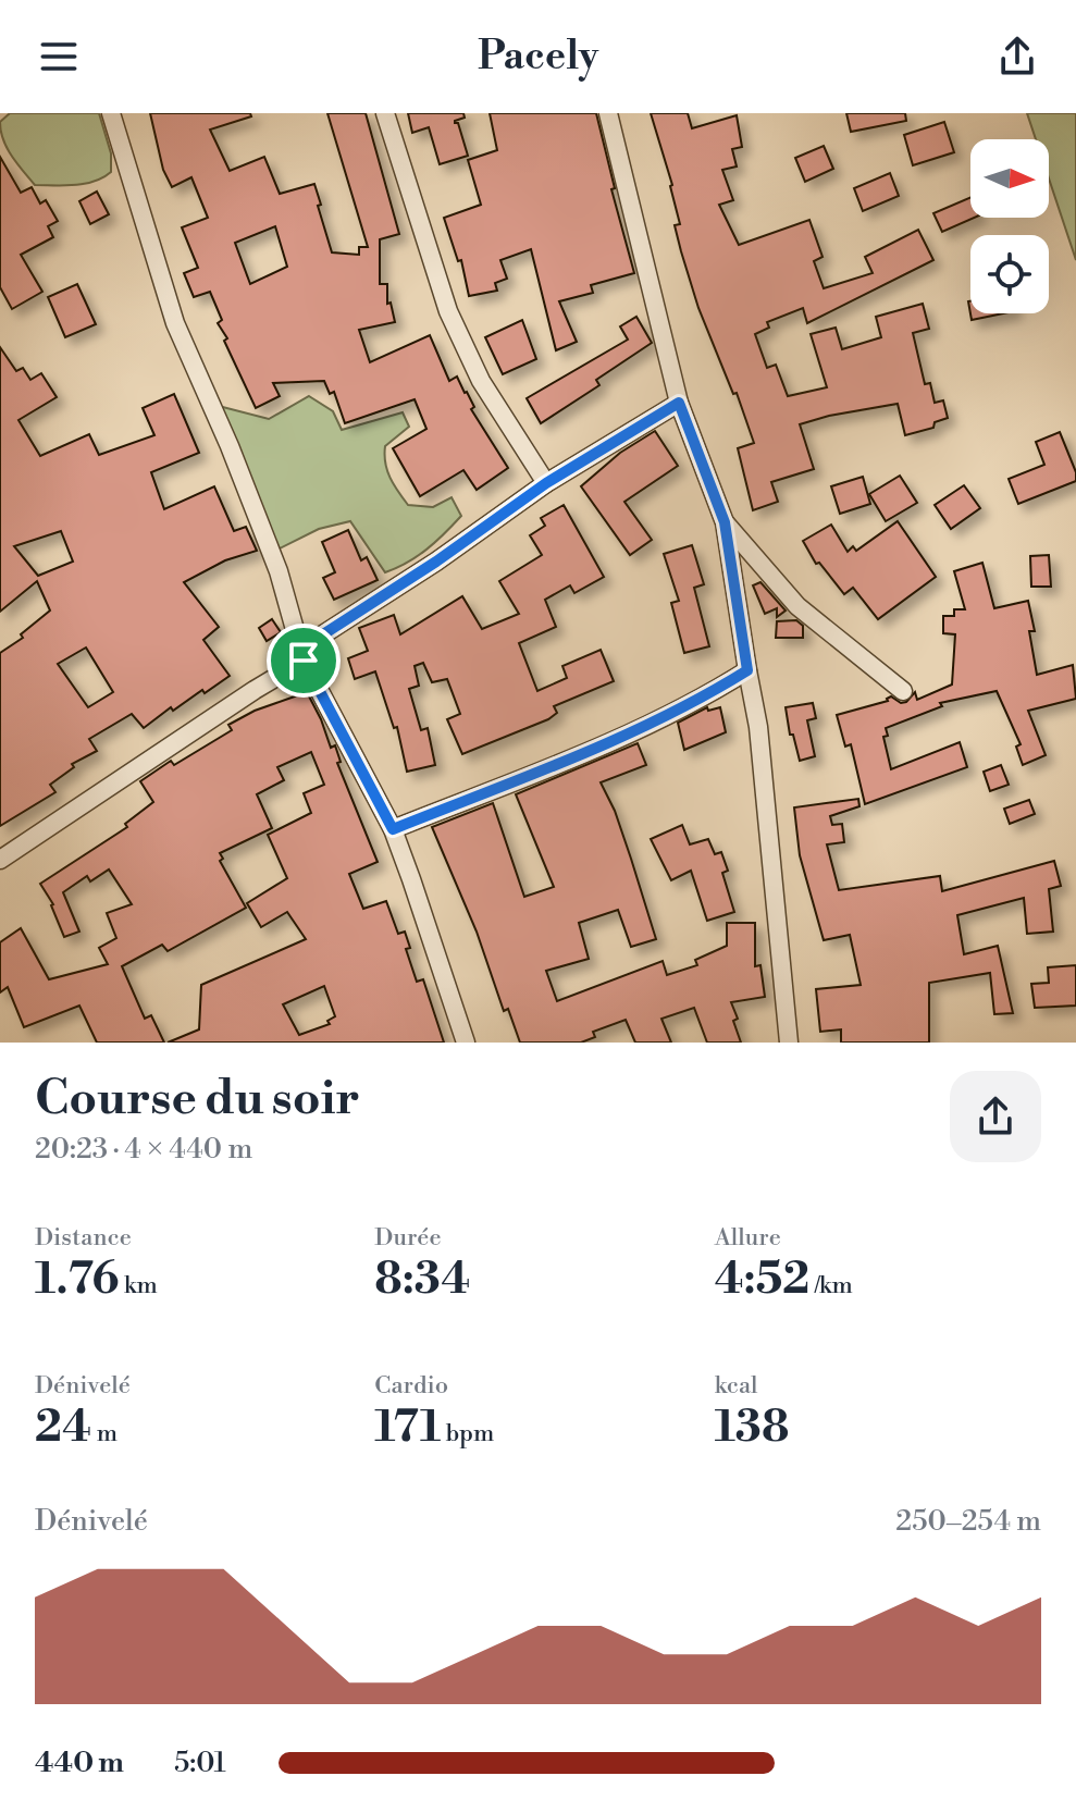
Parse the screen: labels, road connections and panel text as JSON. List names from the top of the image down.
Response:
{
  "north": "right",
  "page": {
    "header": "Pacely",
    "heading": ["Course du soir", "20:23 · 4 × 440 m"],
    "stats": [
      ["Distance", "1.76 km"],
      ["Durée", "8:34"],
      ["Allure", "4:52 /km"],
      ["Dénivelé", "24 m"],
      ["Cardio", "171 bpm"],
      ["kcal", "138"]
    ],
    "chart": ["Dénivelé", "250–254 m"],
    "list": [
      {
        "name": "440 m",
        "note": "5:01"
      }
    ]
  }
}
